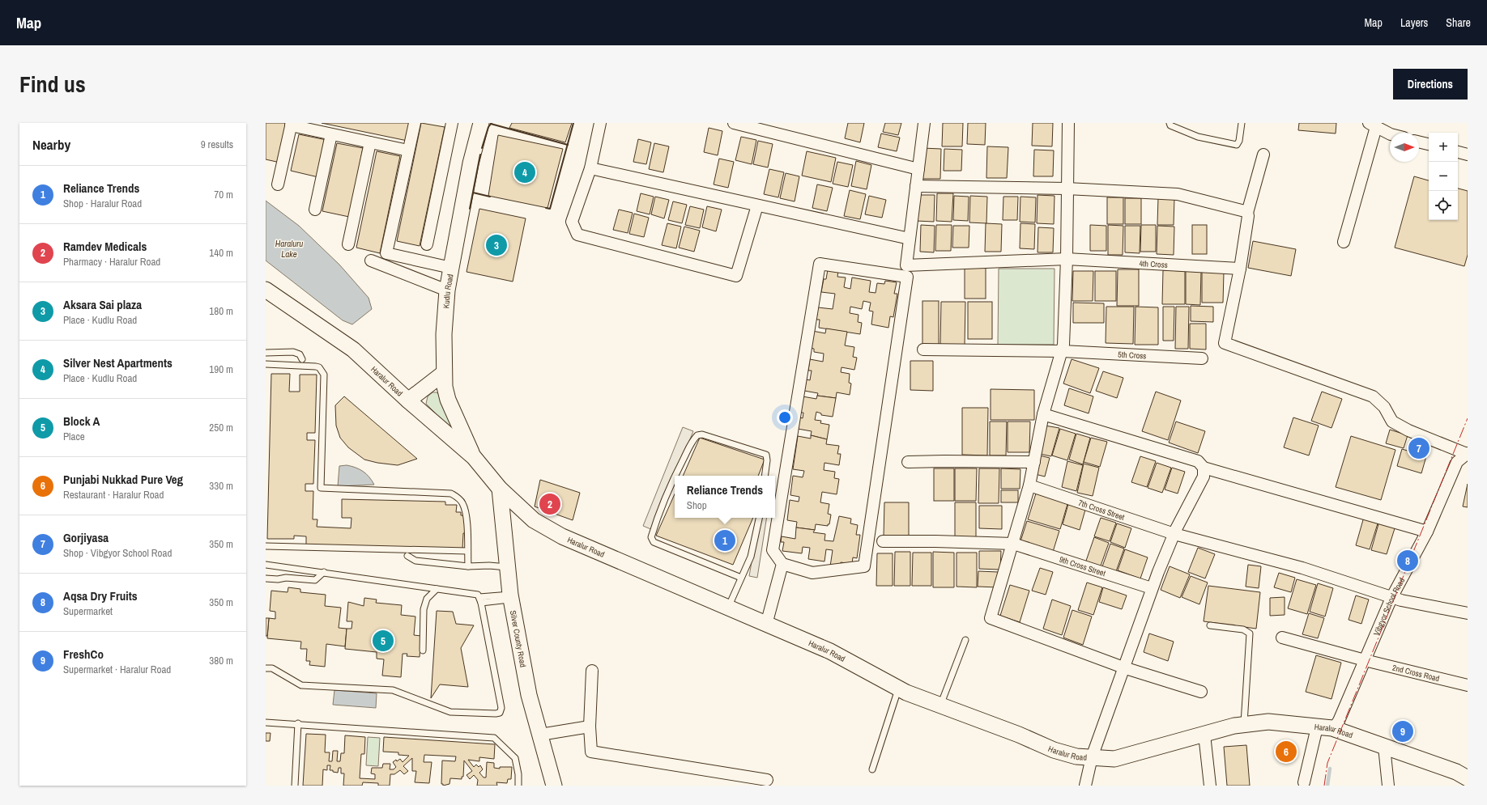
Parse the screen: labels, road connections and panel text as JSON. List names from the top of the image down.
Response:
{
  "streets": {
    "street": [
      "4th Cross",
      "Kudlu Road",
      "5th Cross",
      "Haralur Road",
      "7th Cross Street",
      "9th Cross Street",
      "Vibgyor School Road",
      "Silver County Road",
      "2nd Cross Road"
    ]
  },
  "crossings": [
    ["Kudlu Road", "Haralur Road"],
    ["Haralur Road", "Vibgyor School Road"],
    ["Haralur Road", "Silver County Road"],
    ["7th Cross Street", "Vibgyor School Road"],
    ["Vibgyor School Road", "2nd Cross Road"]
  ],
  "water": ["Haraluru Lake"],
  "north": "right",
  "page": {
    "header": "Map",
    "nav": ["Map", "Layers", "Share"],
    "title": "Find us",
    "buttons": "Directions",
    "heading": ["Nearby", "9 results"],
    "map_buttons": ["+", "−"],
    "pins": [
      "4",
      "3",
      "7",
      "2",
      "1",
      "8",
      "5",
      "9",
      "6"
    ],
    "list": [
      {
        "mark": "1",
        "name": "Reliance Trends",
        "note": "Shop · Haralur Road",
        "value": "70 m"
      },
      {
        "mark": "2",
        "name": "Ramdev Medicals",
        "note": "Pharmacy · Haralur Road",
        "value": "140 m"
      },
      {
        "mark": "3",
        "name": "Aksara Sai plaza",
        "note": "Place · Kudlu Road",
        "value": "180 m"
      },
      {
        "mark": "4",
        "name": "Silver Nest Apartments",
        "note": "Place · Kudlu Road",
        "value": "190 m"
      },
      {
        "mark": "5",
        "name": "Block A",
        "note": "Place",
        "value": "250 m"
      },
      {
        "mark": "6",
        "name": "Punjabi Nukkad Pure Veg",
        "note": "Restaurant · Haralur Road",
        "value": "330 m"
      },
      {
        "mark": "7",
        "name": "Gorjiyasa",
        "note": "Shop · Vibgyor School Road",
        "value": "350 m"
      },
      {
        "mark": "8",
        "name": "Aqsa Dry Fruits",
        "note": "Supermarket",
        "value": "350 m"
      },
      {
        "mark": "9",
        "name": "FreshCo",
        "note": "Supermarket · Haralur Road",
        "value": "380 m"
      }
    ],
    "popup": ["Reliance Trends", "Shop"]
  }
}
